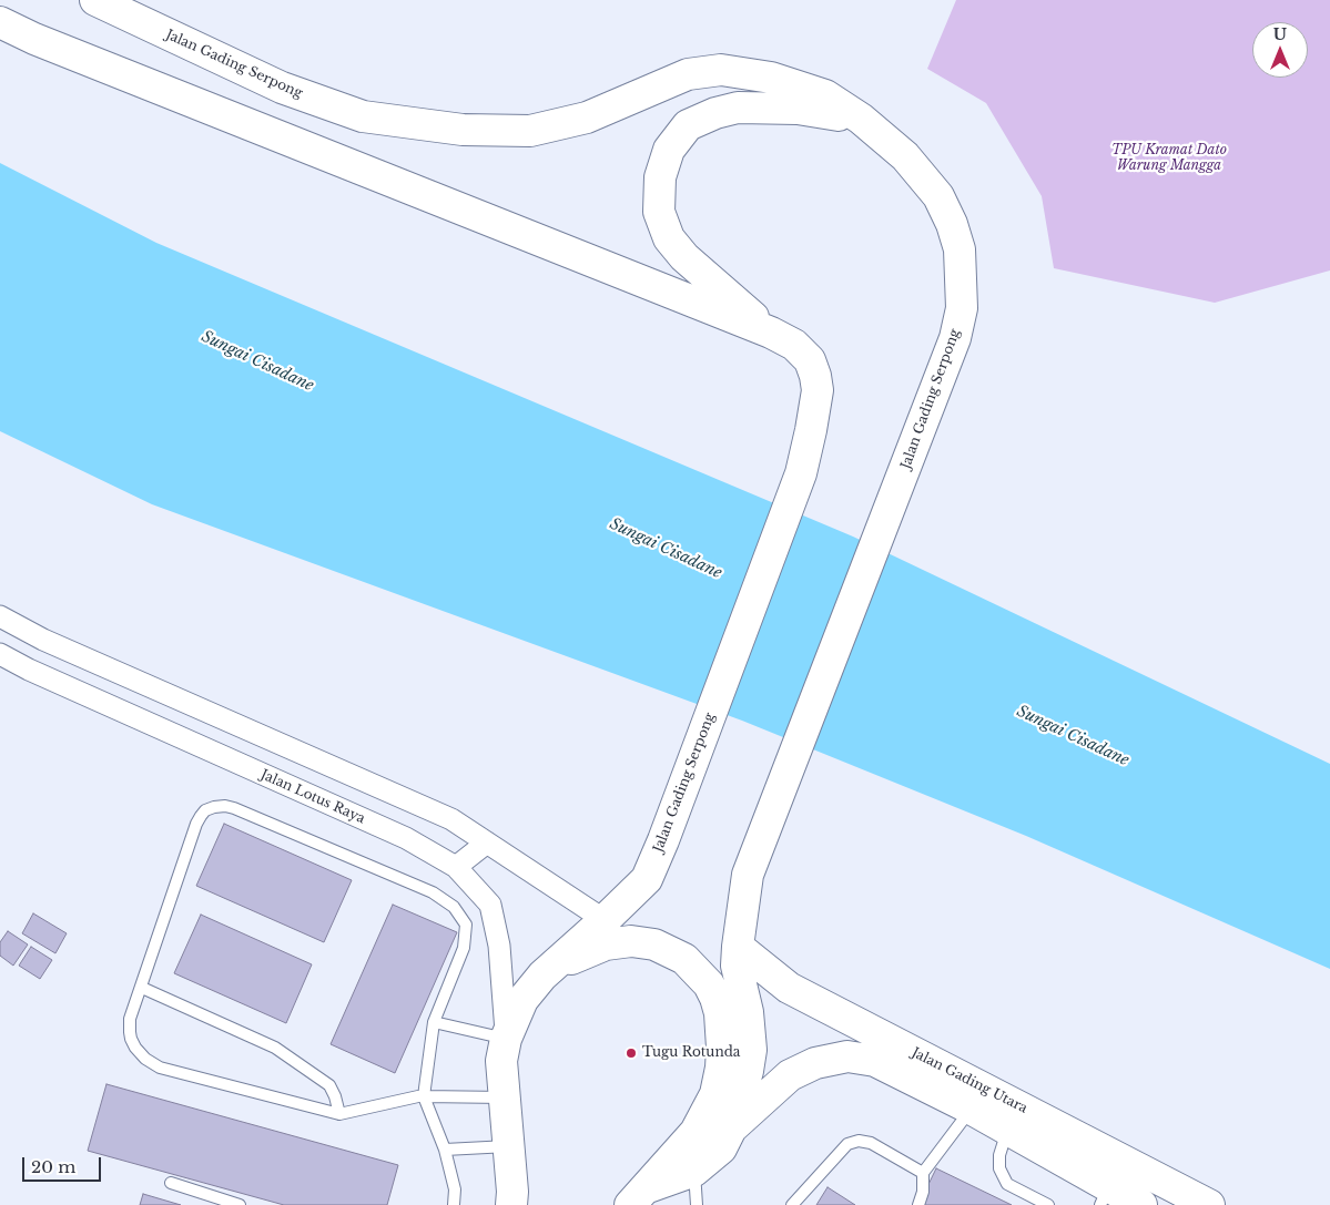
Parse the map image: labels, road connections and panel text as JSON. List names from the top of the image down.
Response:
{
  "streets": {
    "main road": ["Jalan Gading Serpong", "Jalan Gading Utara"],
    "street": ["Jalan Lotus Raya"]
  },
  "crossings": [
    ["Jalan Gading Serpong", "Jalan Lotus Raya"],
    ["Jalan Gading Serpong", "Jalan Gading Utara"]
  ],
  "water": ["Sungai Cisadane"],
  "parks": ["TPU Kramat Dato Warung Mangga"],
  "places": ["Tugu Rotunda"],
  "scale_bar": "20 m",
  "north": "top"
}
